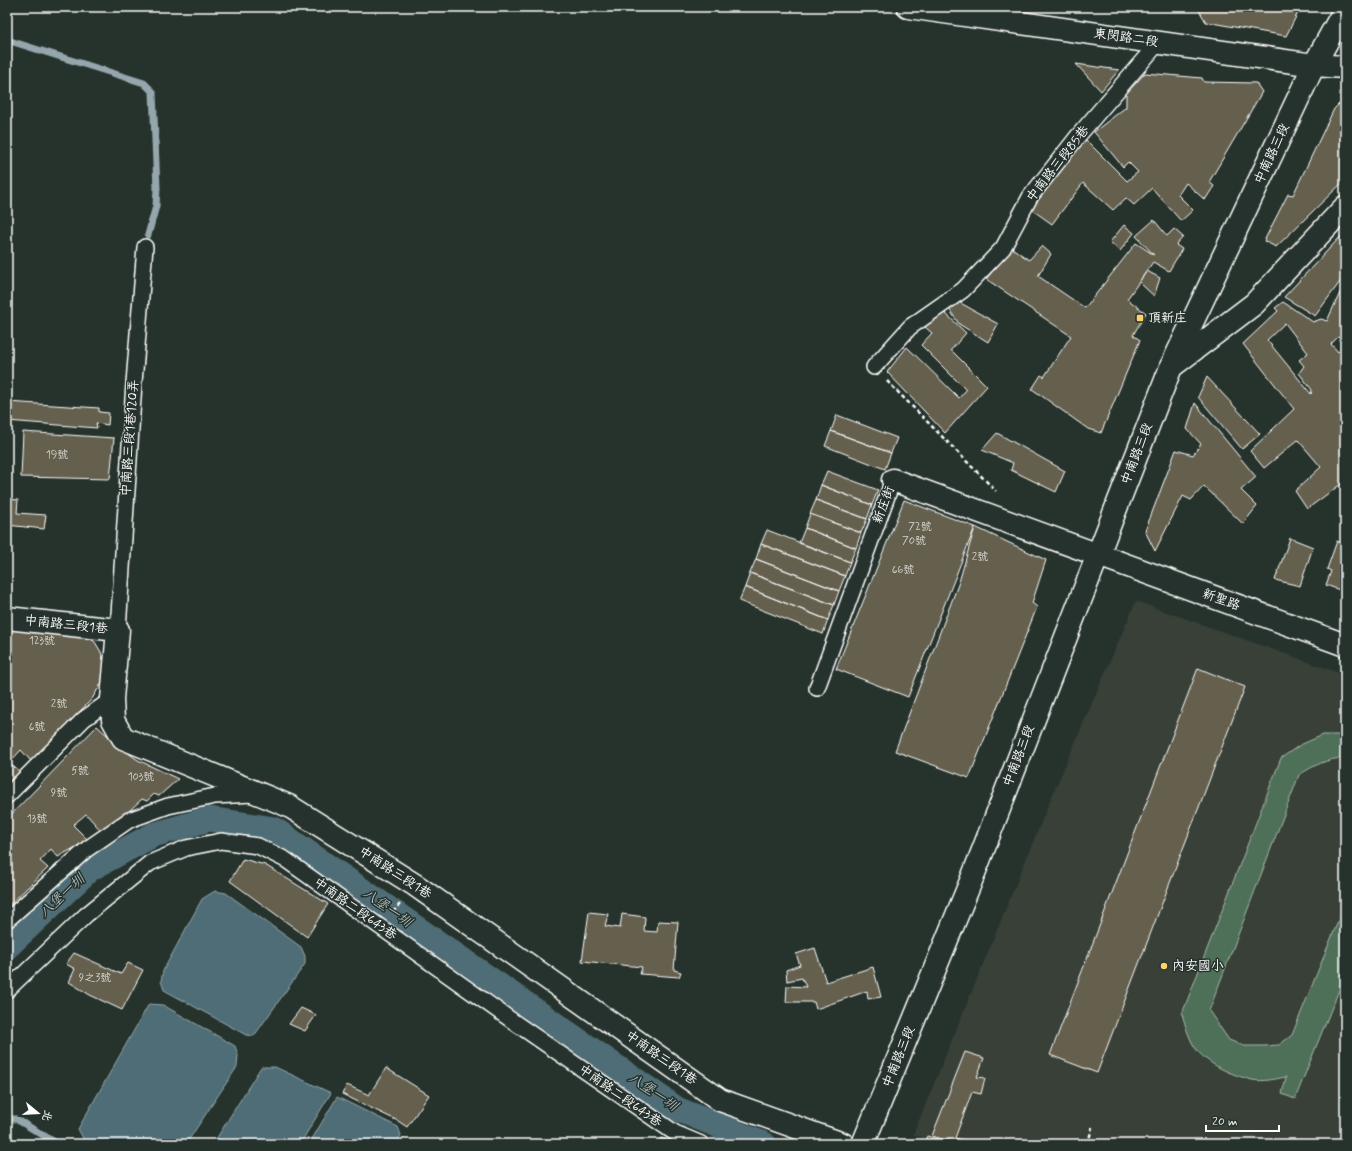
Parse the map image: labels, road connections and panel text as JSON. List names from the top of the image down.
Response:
{
  "streets": {
    "street": [
      "東閔路二段",
      "中南路三段",
      "新庄街",
      "新聖路",
      "中南路三段1巷"
    ],
    "lane": ["中南路三段85巷", "中南路三段1巷120弄", "中南路二段643巷"]
  },
  "crossings": [
    ["東閔路二段", "中南路三段"],
    ["東閔路二段", "中南路三段85巷"],
    ["中南路三段", "新庄街"],
    ["中南路三段", "新聖路"],
    ["中南路三段1巷120弄", "中南路三段1巷"],
    ["新庄街", "新聖路"]
  ],
  "water": ["八堡一圳"],
  "places": {
    "transit": ["頂新庄"],
    "other": ["內安國小"]
  },
  "house_numbers": [
    "19號",
    "72號",
    "70號",
    "2號",
    "66號",
    "123號",
    "2號",
    "6號",
    "5號",
    "103號",
    "9號",
    "13號",
    "9之3號"
  ],
  "scale_bar": "20 m",
  "north": "right"
}
